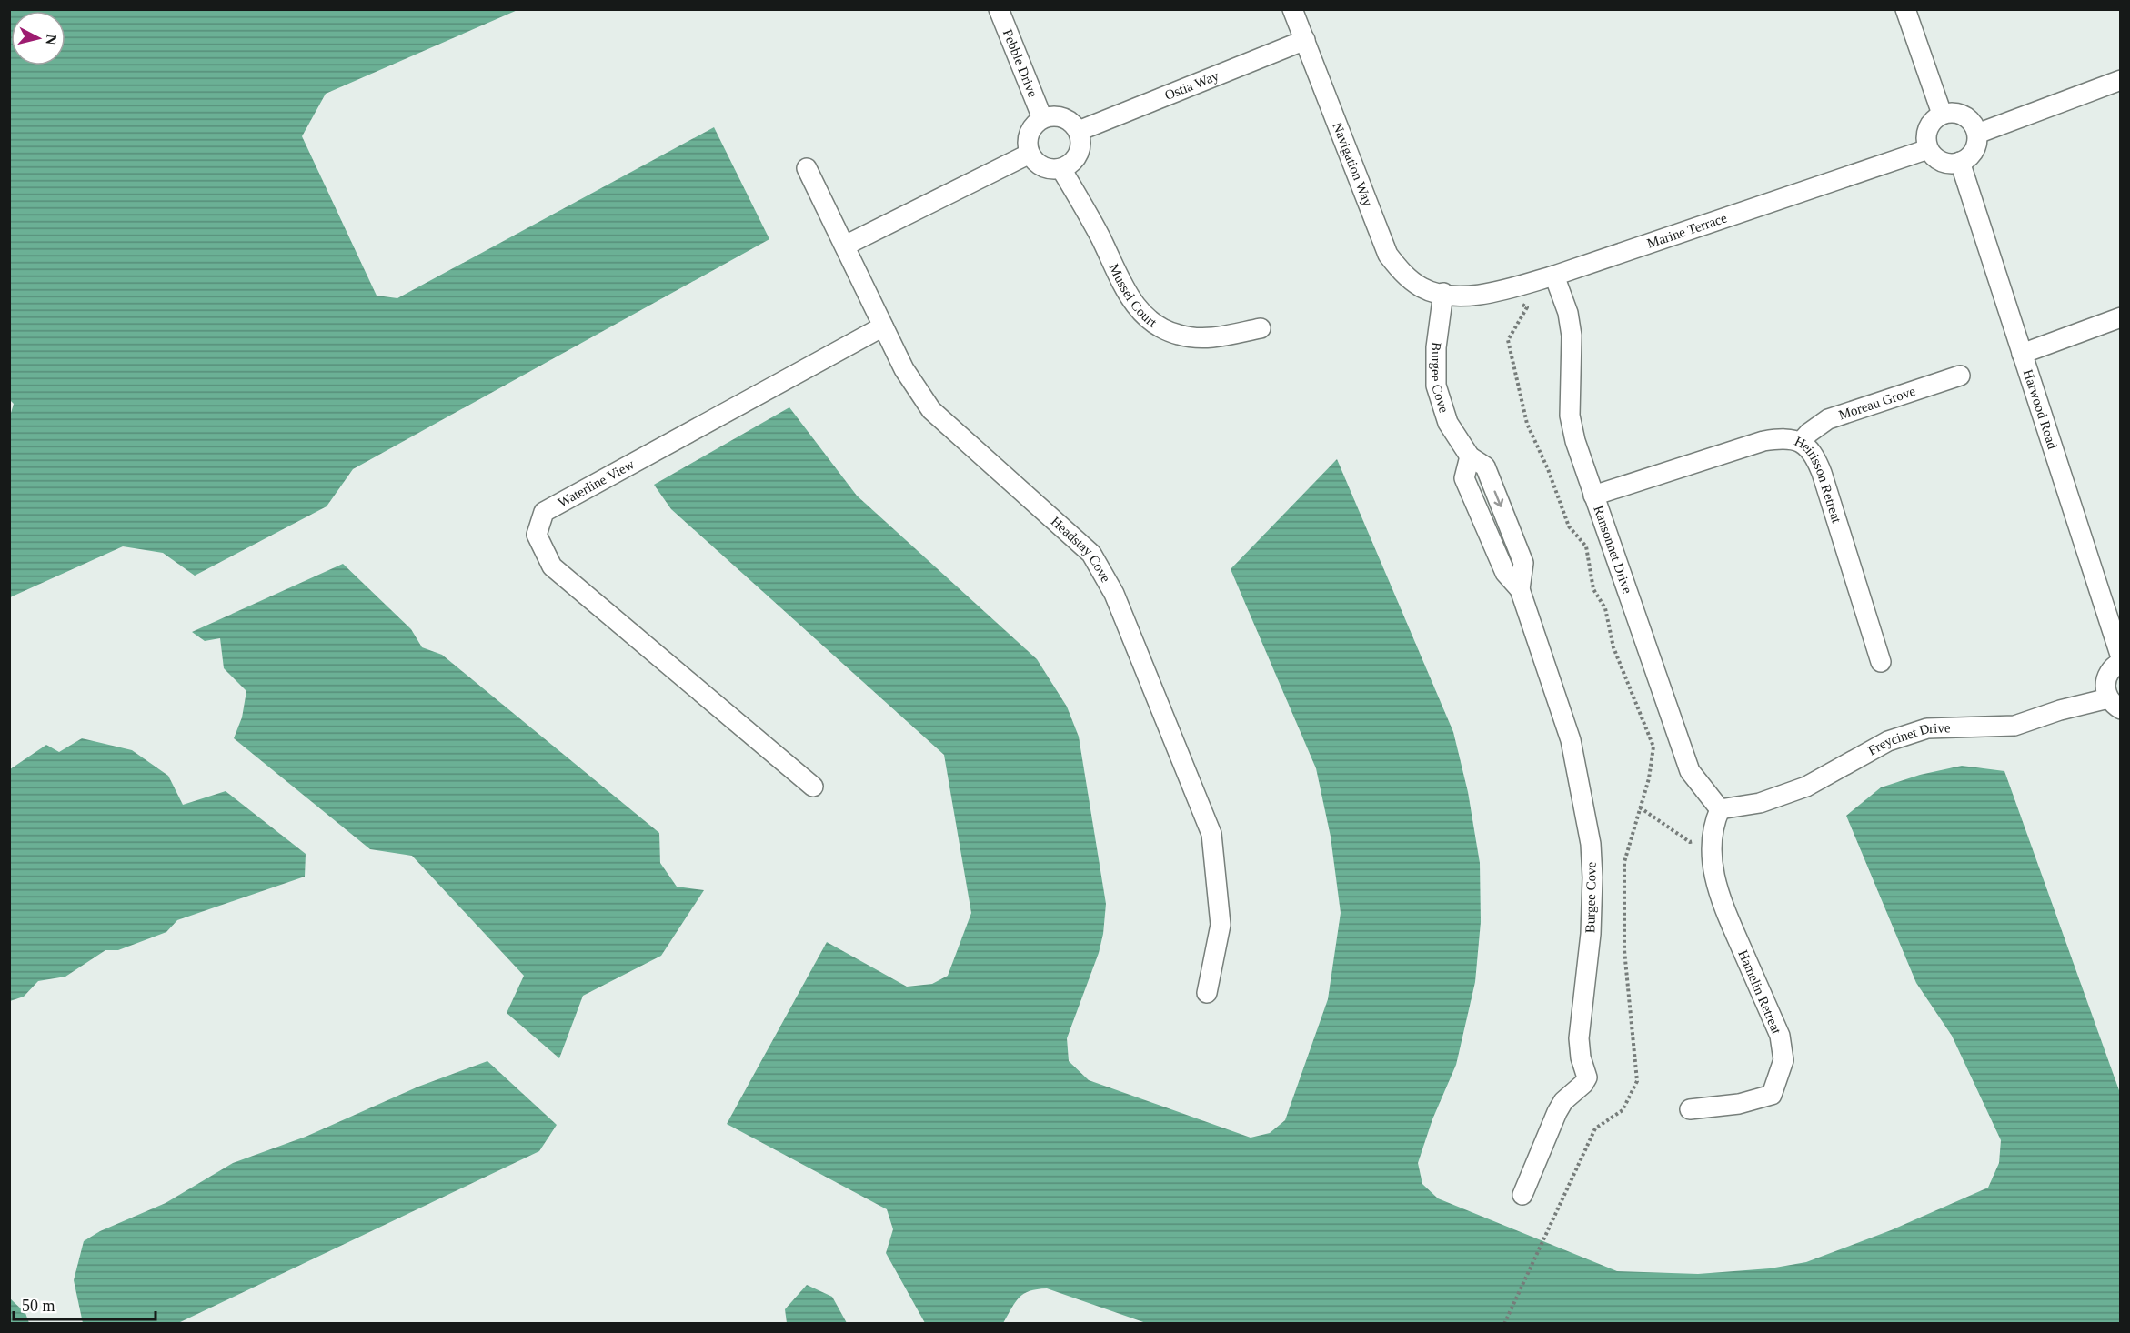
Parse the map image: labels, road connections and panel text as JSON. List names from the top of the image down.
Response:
{
  "streets": {
    "street": [
      "Pebble Drive",
      "Ostia Way",
      "Navigation Way",
      "Marine Terrace",
      "Mussel Court",
      "Burgee Cove",
      "Moreau Grove",
      "Harwood Road",
      "Waterline View",
      "Heirisson Retreat",
      "Ransonnet Drive",
      "Headstay Cove",
      "Freycinet Drive",
      "Hamelin Retreat"
    ]
  },
  "crossings": [
    ["Pebble Drive", "Ostia Way"],
    ["Pebble Drive", "Mussel Court"],
    ["Ostia Way", "Navigation Way"],
    ["Ostia Way", "Mussel Court"],
    ["Navigation Way", "Marine Terrace"],
    ["Navigation Way", "Burgee Cove"],
    ["Marine Terrace", "Burgee Cove"],
    ["Marine Terrace", "Harwood Road"],
    ["Marine Terrace", "Ransonnet Drive"],
    ["Moreau Grove", "Heirisson Retreat"],
    ["Waterline View", "Headstay Cove"],
    ["Heirisson Retreat", "Ransonnet Drive"],
    ["Ransonnet Drive", "Freycinet Drive"],
    ["Ransonnet Drive", "Hamelin Retreat"],
    ["Freycinet Drive", "Hamelin Retreat"]
  ],
  "scale_bar": "50 m",
  "north": "right"
}
